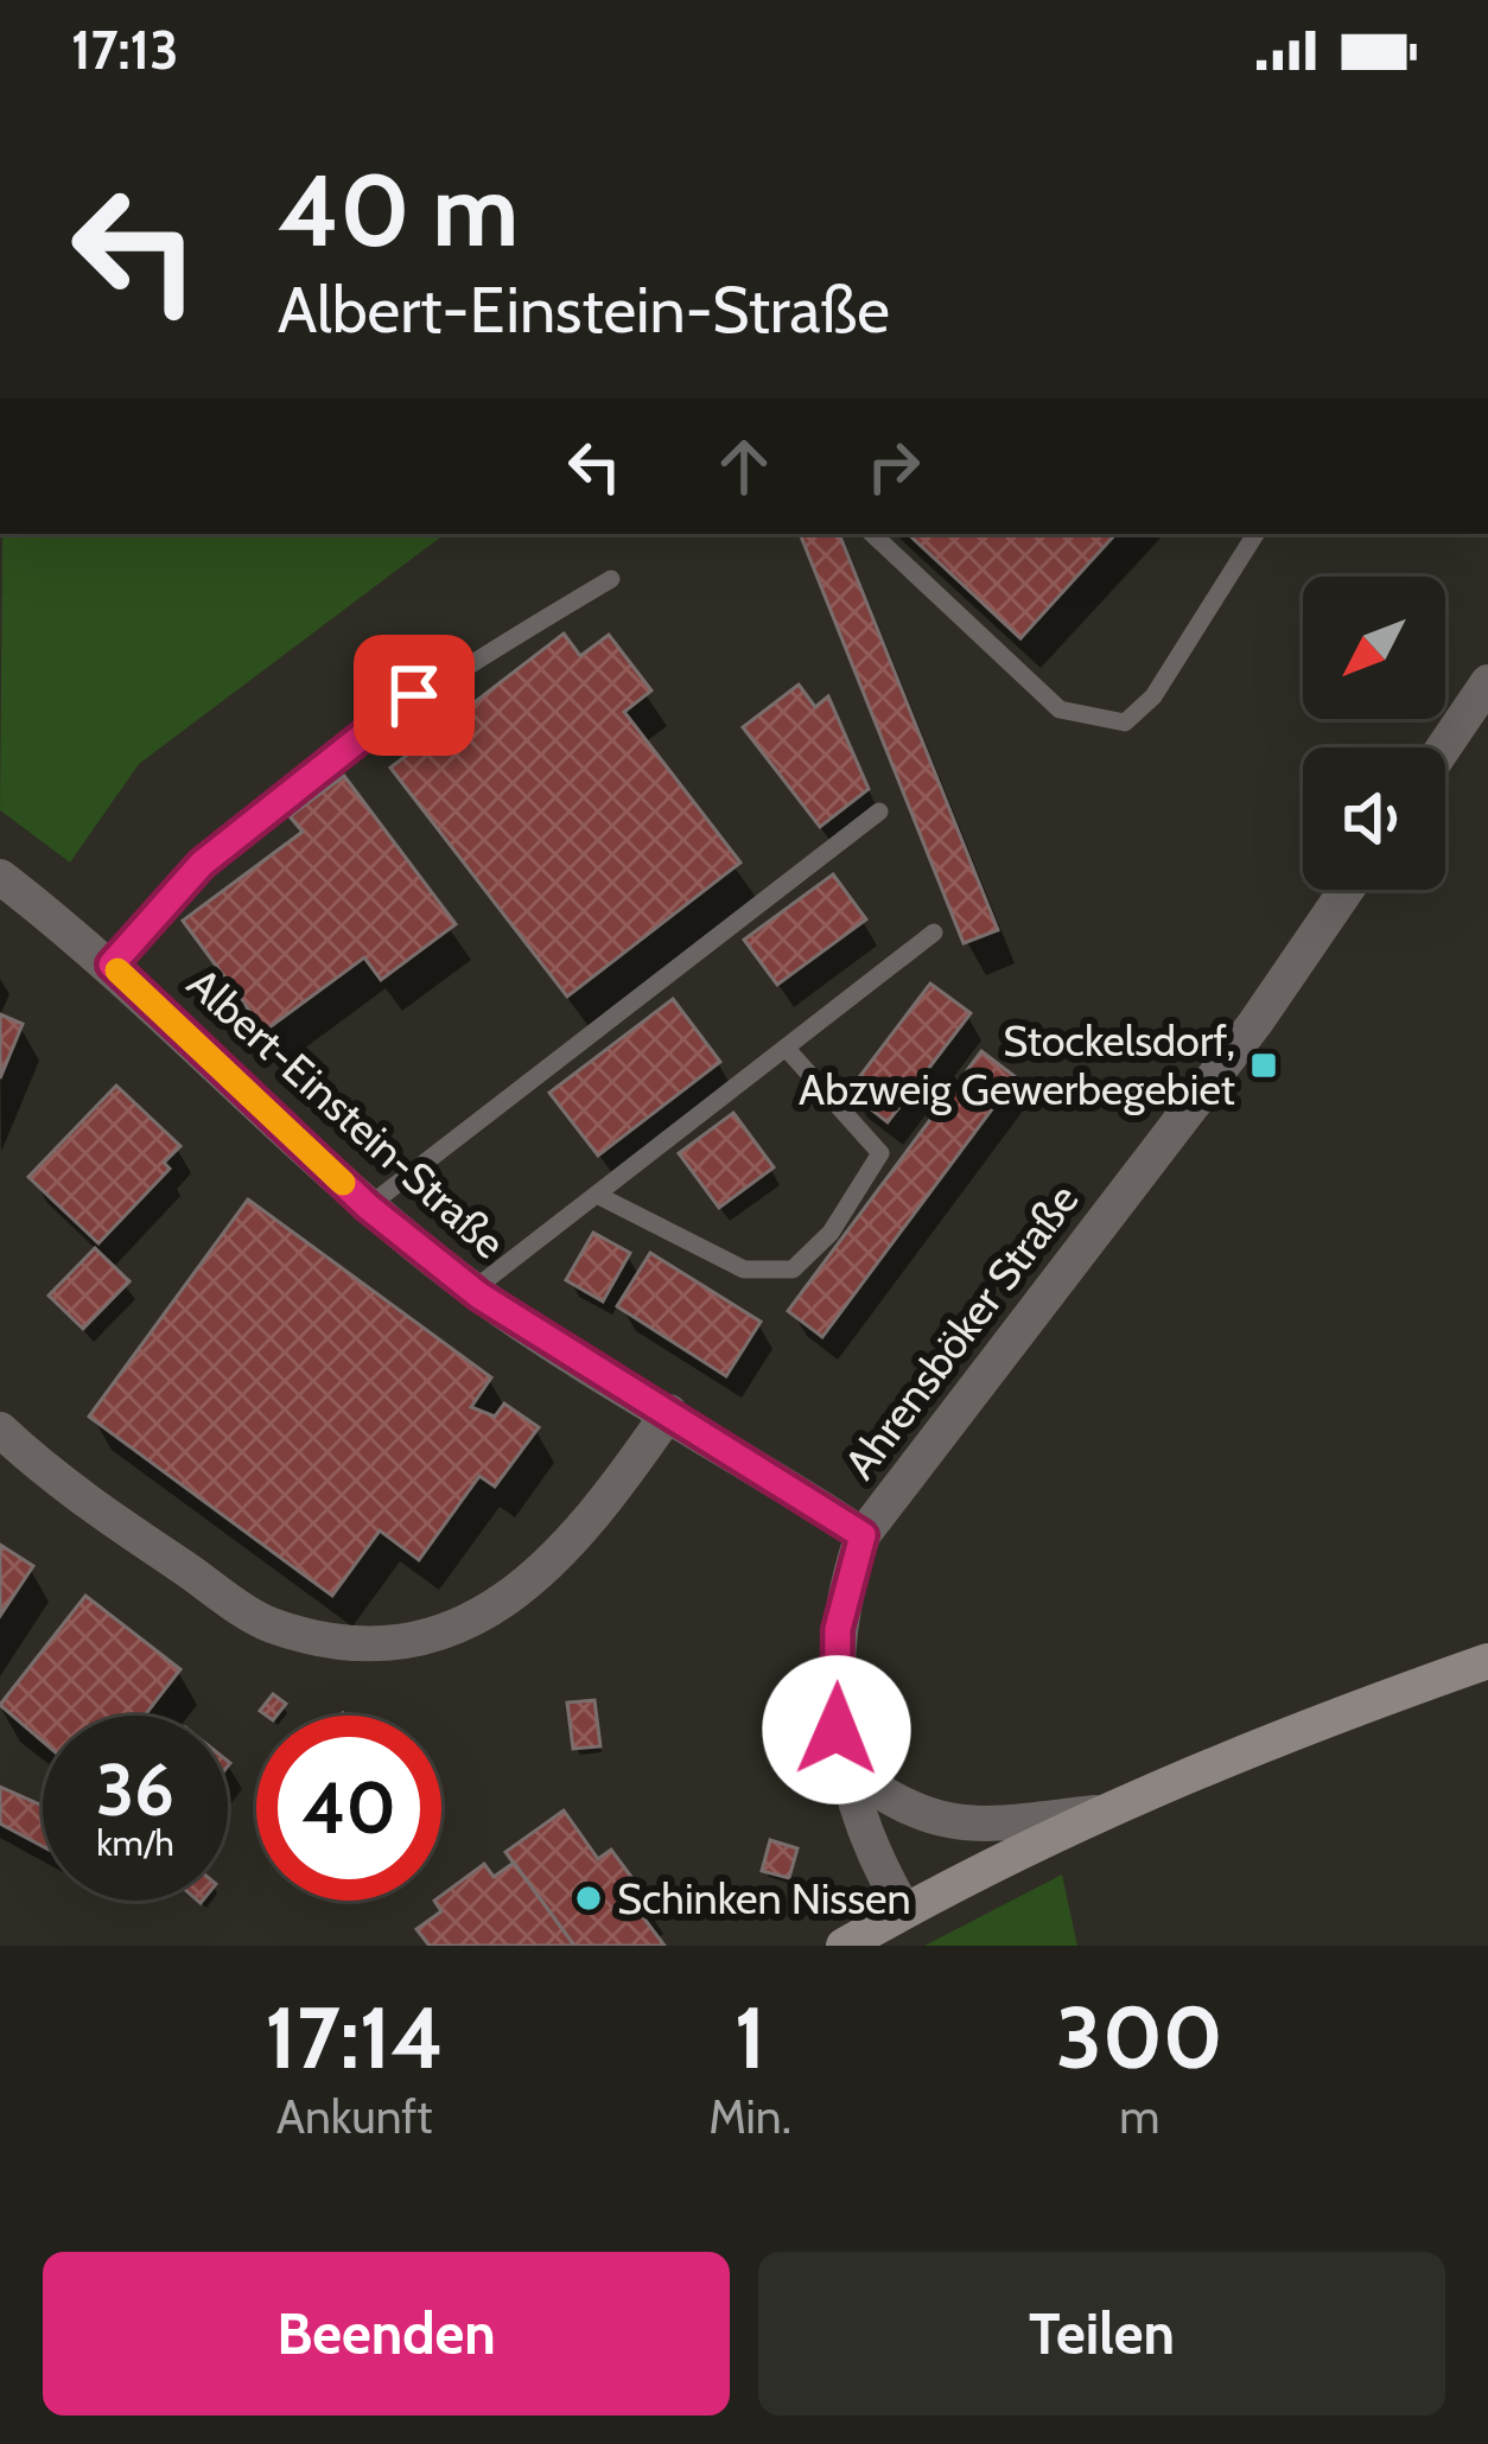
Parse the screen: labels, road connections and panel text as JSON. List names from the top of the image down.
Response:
{
  "streets": {
    "street": ["Albert-Einstein-Straße", "Ahrensböker Straße"]
  },
  "crossings": [
    ["Albert-Einstein-Straße", "Ahrensböker Straße"]
  ],
  "places": {
    "transit": ["Stockelsdorf, Abzweig Gewerbegebiet"],
    "other": ["Schinken Nissen"]
  },
  "north": "bottom left",
  "page": {
    "status": "17:13",
    "turn": ["40 m", "Albert-Einstein-Straße"],
    "speed": "36 km/h",
    "limit": "40",
    "eta": [
      "17:14",
      "Ankunft",
      "1",
      "Min.",
      "300",
      "m"
    ],
    "buttons": ["Beenden", "Teilen"]
  }
}
